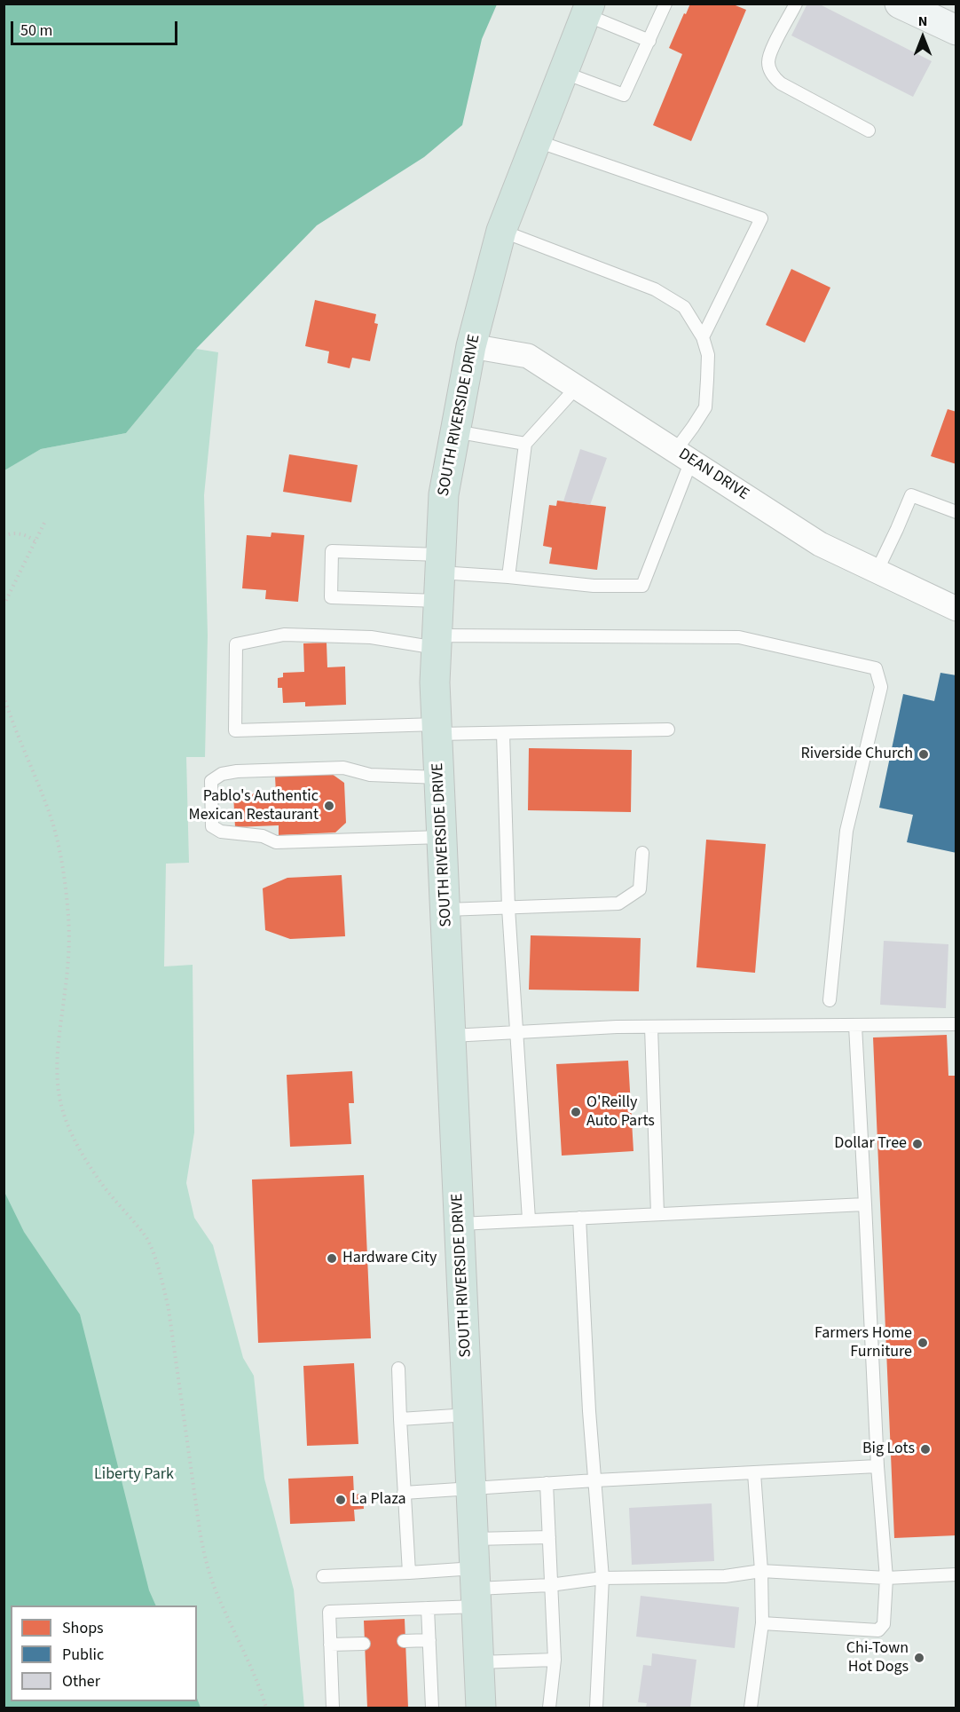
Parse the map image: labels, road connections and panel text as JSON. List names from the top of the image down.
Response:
{
  "streets": {
    "highway": ["SOUTH RIVERSIDE DRIVE"],
    "street": ["DEAN DRIVE"]
  },
  "crossings": [
    ["SOUTH RIVERSIDE DRIVE", "DEAN DRIVE"]
  ],
  "parks": ["Liberty Park"],
  "places": [
    "Riverside Church",
    "Pablo's Authentic Mexican Restaurant",
    "O'Reilly Auto Parts",
    "Dollar Tree",
    "Hardware City",
    "Farmers Home Furniture",
    "Big Lots",
    "La Plaza",
    "Chi-Town Hot Dogs"
  ],
  "legend": ["Shops", "Public", "Other"],
  "scale_bar": "50 m",
  "north": "top"
}
